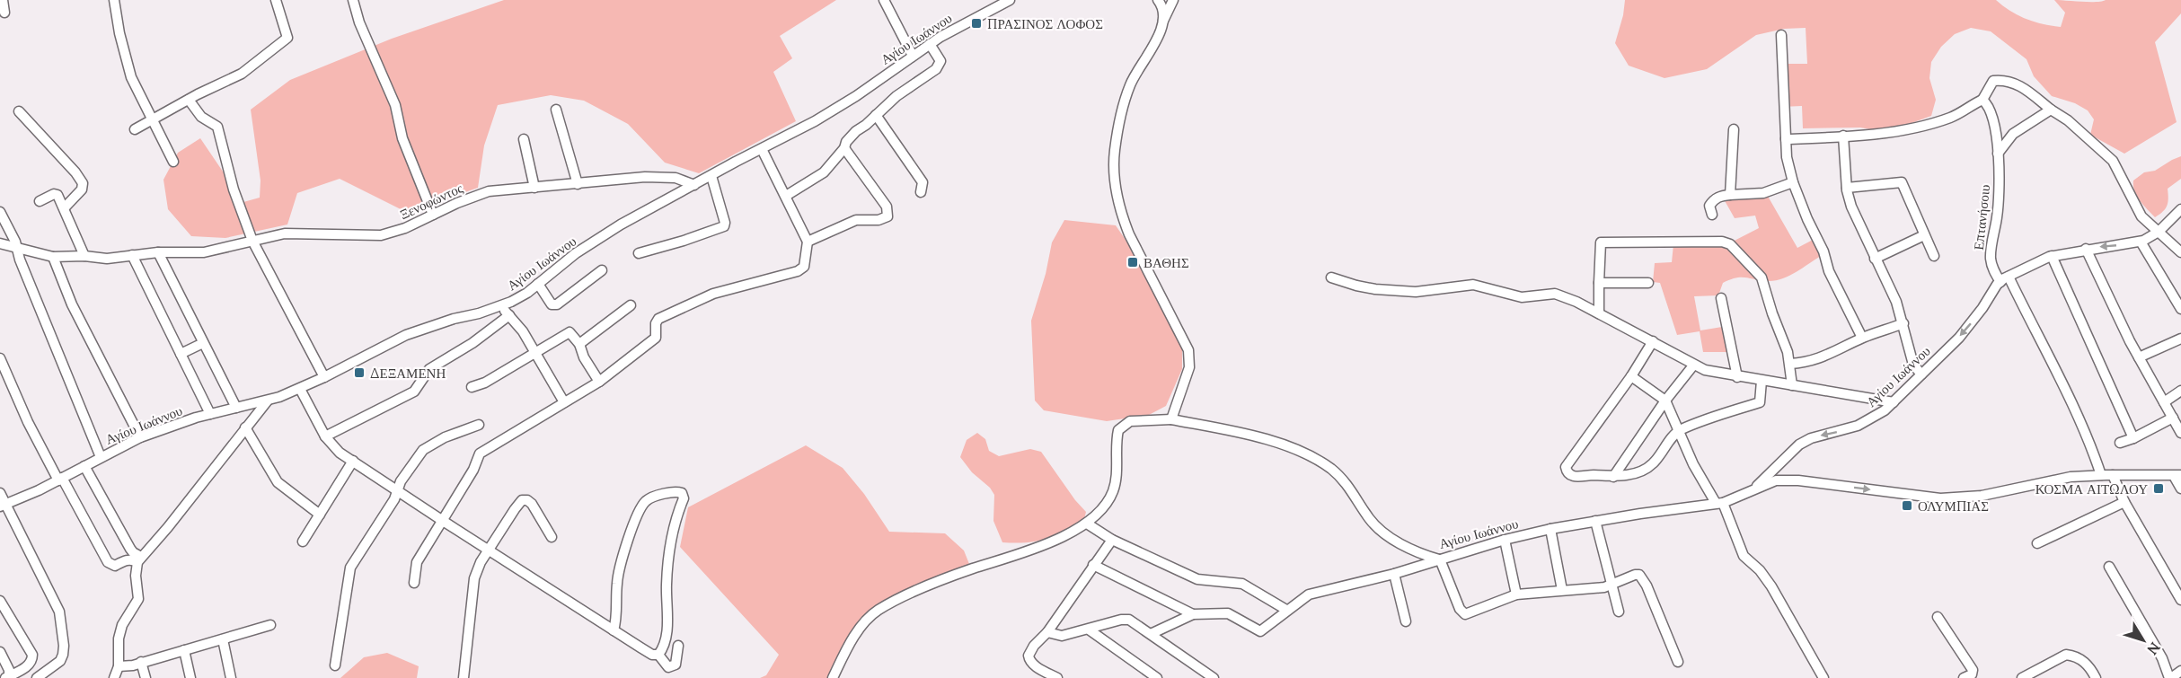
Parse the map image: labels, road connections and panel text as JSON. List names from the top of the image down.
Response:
{
  "streets": {
    "street": ["Αγίου Ιωάννου", "Ξενοφώντος", "Επτανήσοιυ"]
  },
  "crossings": [
    ["Αγίου Ιωάννου", "Ξενοφώντος"],
    ["Αγίου Ιωάννου", "Επτανήσοιυ"]
  ],
  "places": {
    "transit": [
      "ΠΡΑΣΙΝΟΣ ΛΟΦΟΣ",
      "ΒΑΘΗΣ",
      "ΔΕΞΑΜΕΝΗ",
      "ΚΟΣΜΑ ΑΙΤΩΛΟΥ",
      "ΟΛΥΜΠΙΑΣ"
    ]
  },
  "north": "bottom right"
}
